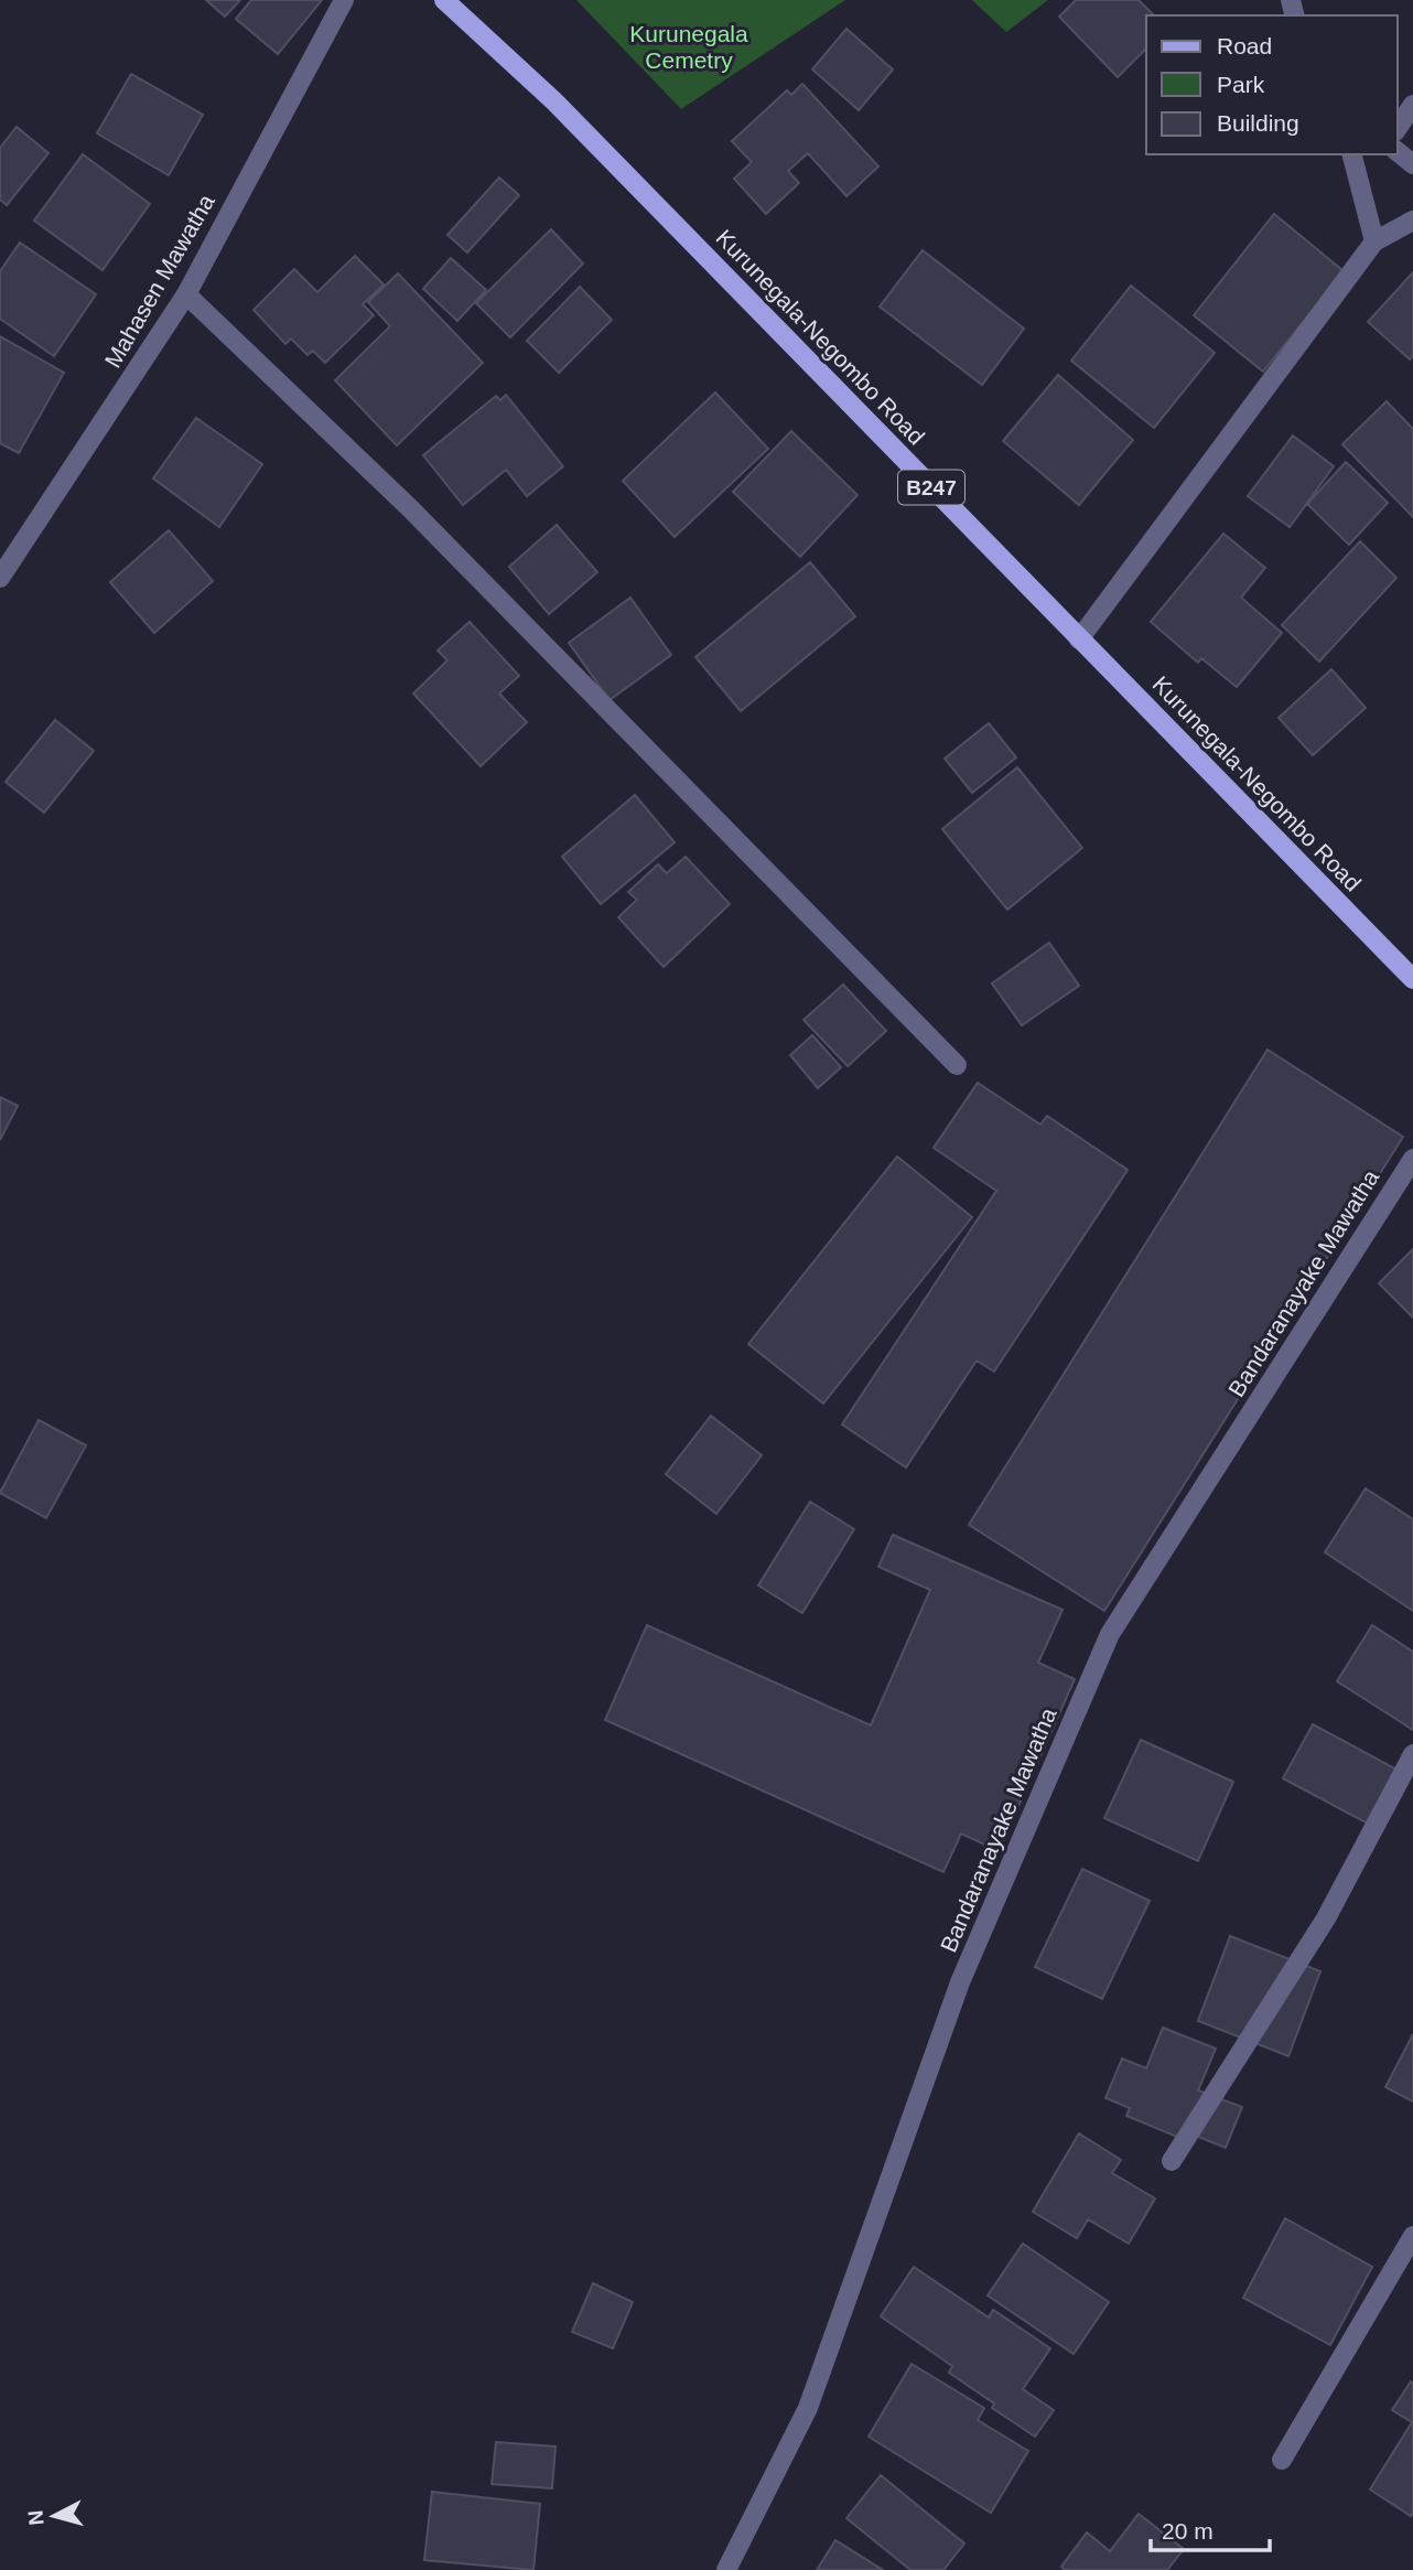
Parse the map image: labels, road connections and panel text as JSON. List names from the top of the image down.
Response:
{
  "streets": {
    "main road": ["Kurunegala-Negombo Road", "B247"],
    "street": ["Mahasen Mawatha", "Bandaranayake Mawatha"]
  },
  "parks": ["Kurunegala Cemetry"],
  "legend": ["Road", "Park", "Building"],
  "scale_bar": "20 m",
  "north": "left"
}
